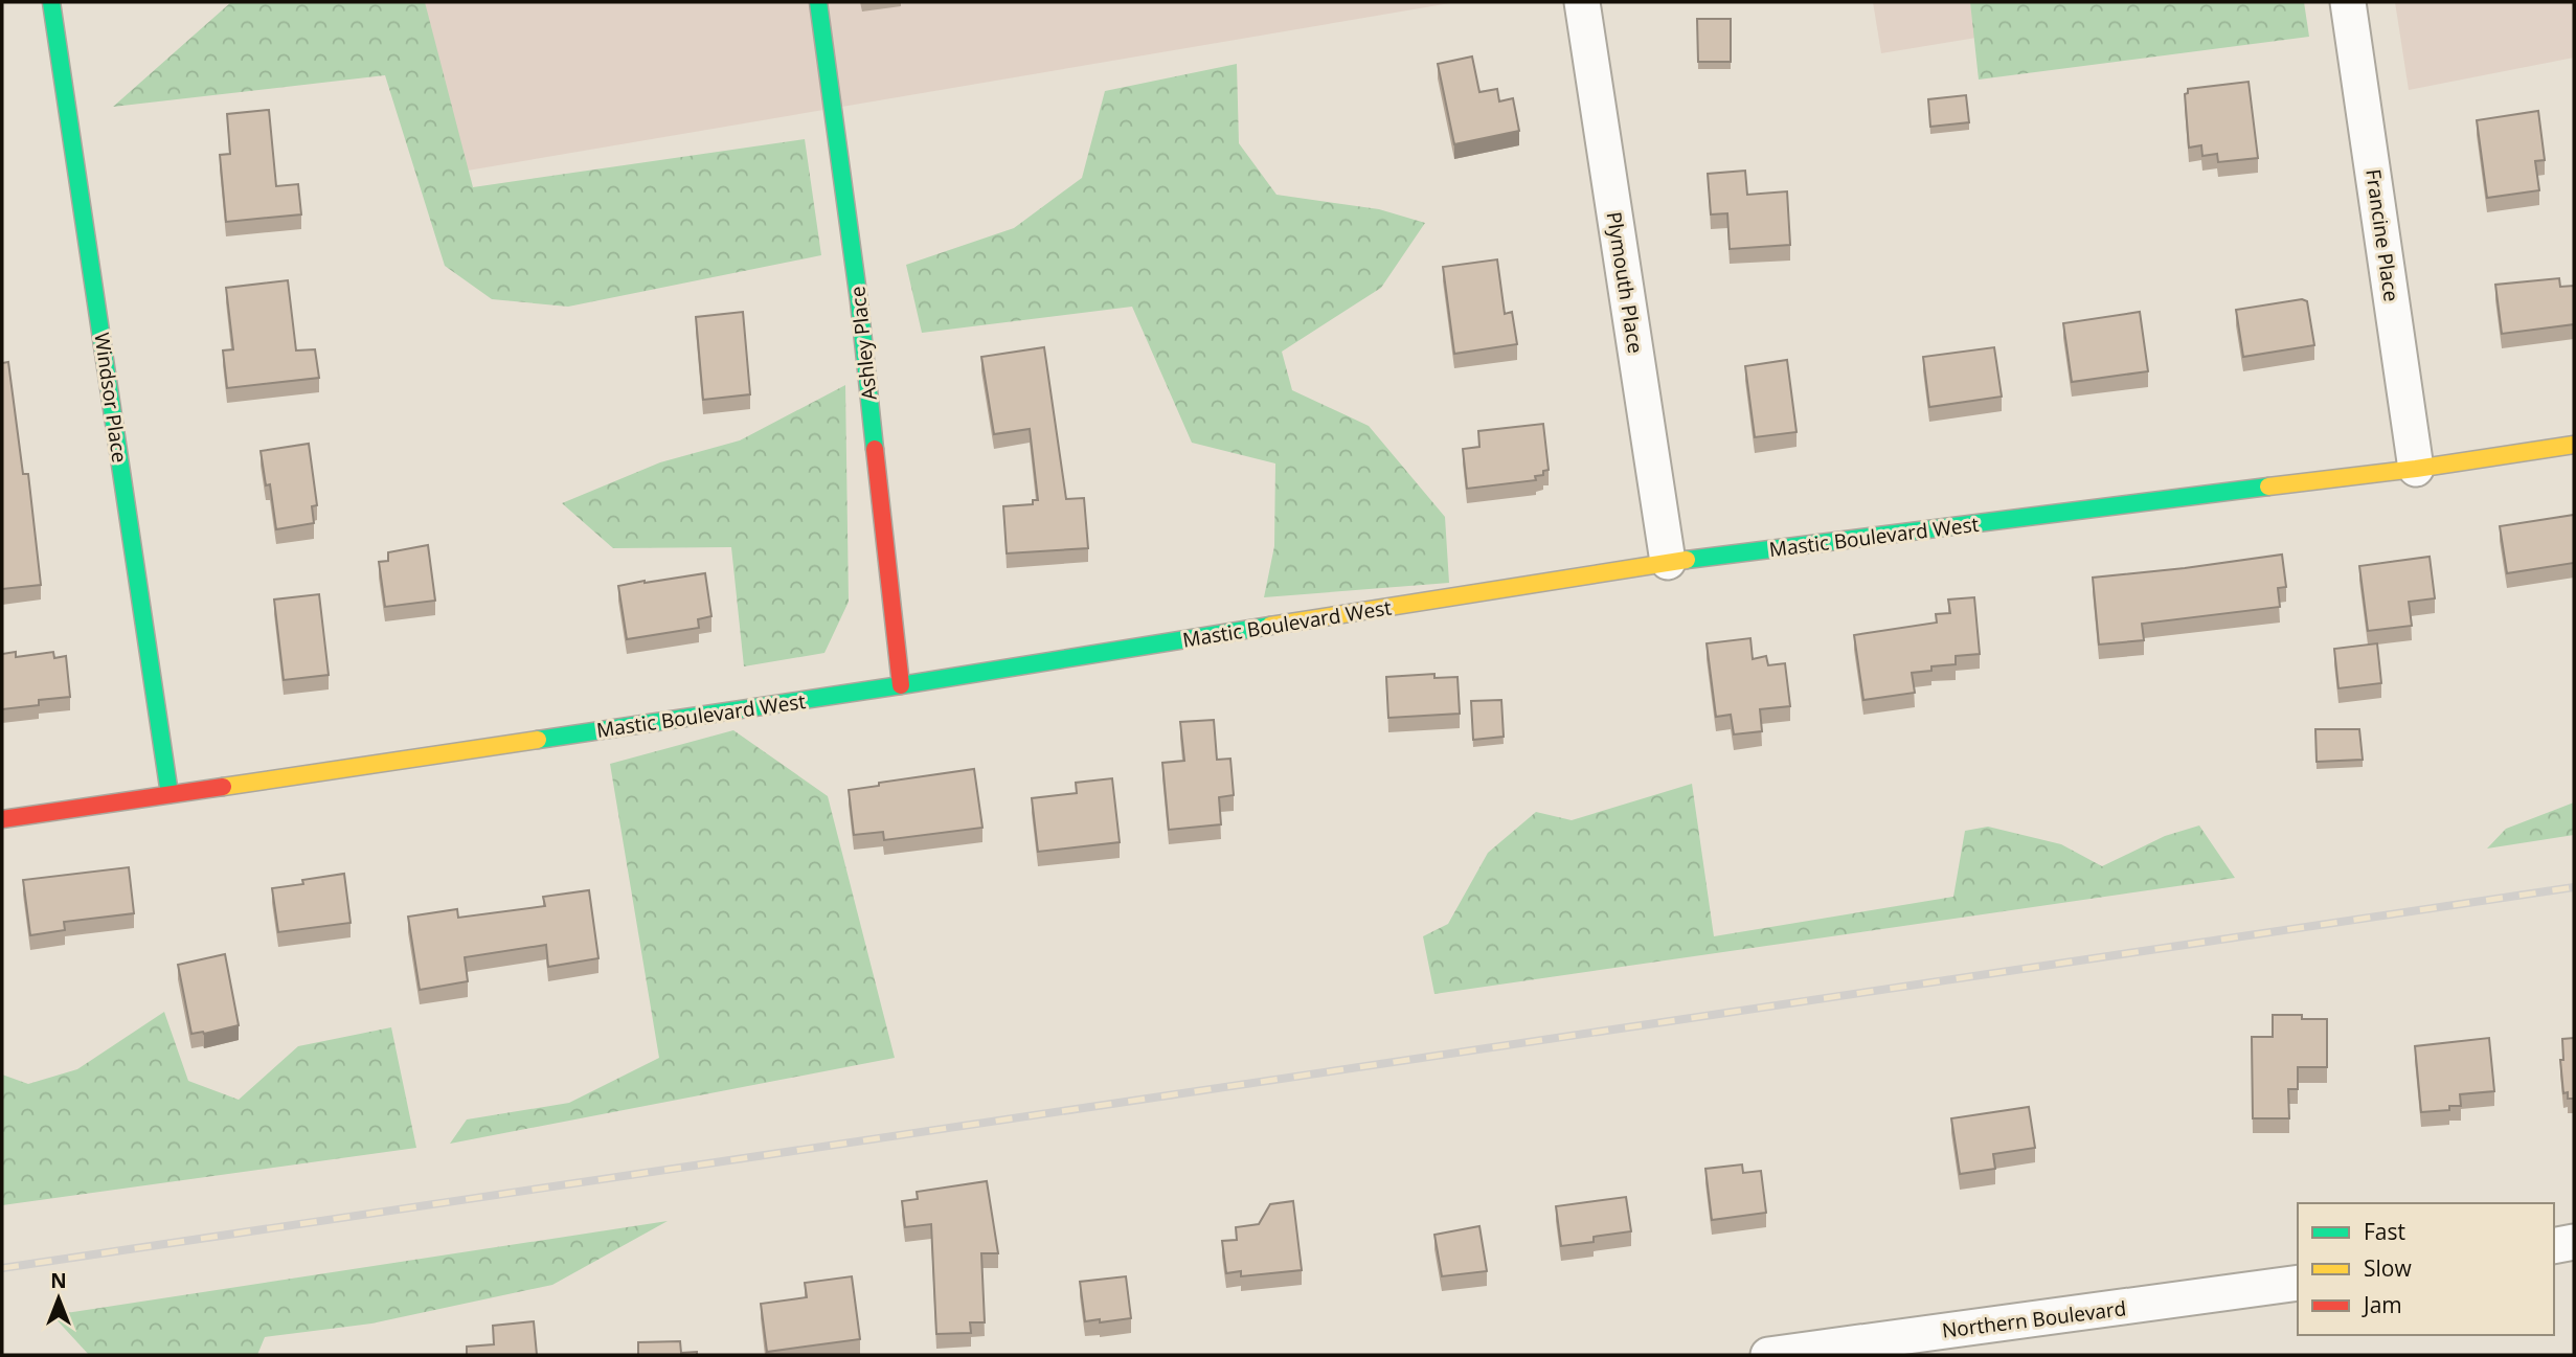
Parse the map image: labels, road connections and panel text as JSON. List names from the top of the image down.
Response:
{
  "streets": {
    "street": [
      "Francine Place",
      "Plymouth Place",
      "Ashley Place",
      "Windsor Place",
      "Mastic Boulevard West",
      "Northern Boulevard"
    ]
  },
  "crossings": [
    ["Francine Place", "Mastic Boulevard West"],
    ["Plymouth Place", "Mastic Boulevard West"],
    ["Ashley Place", "Mastic Boulevard West"],
    ["Windsor Place", "Mastic Boulevard West"]
  ],
  "legend": ["Fast", "Slow", "Jam"],
  "north": "top"
}
